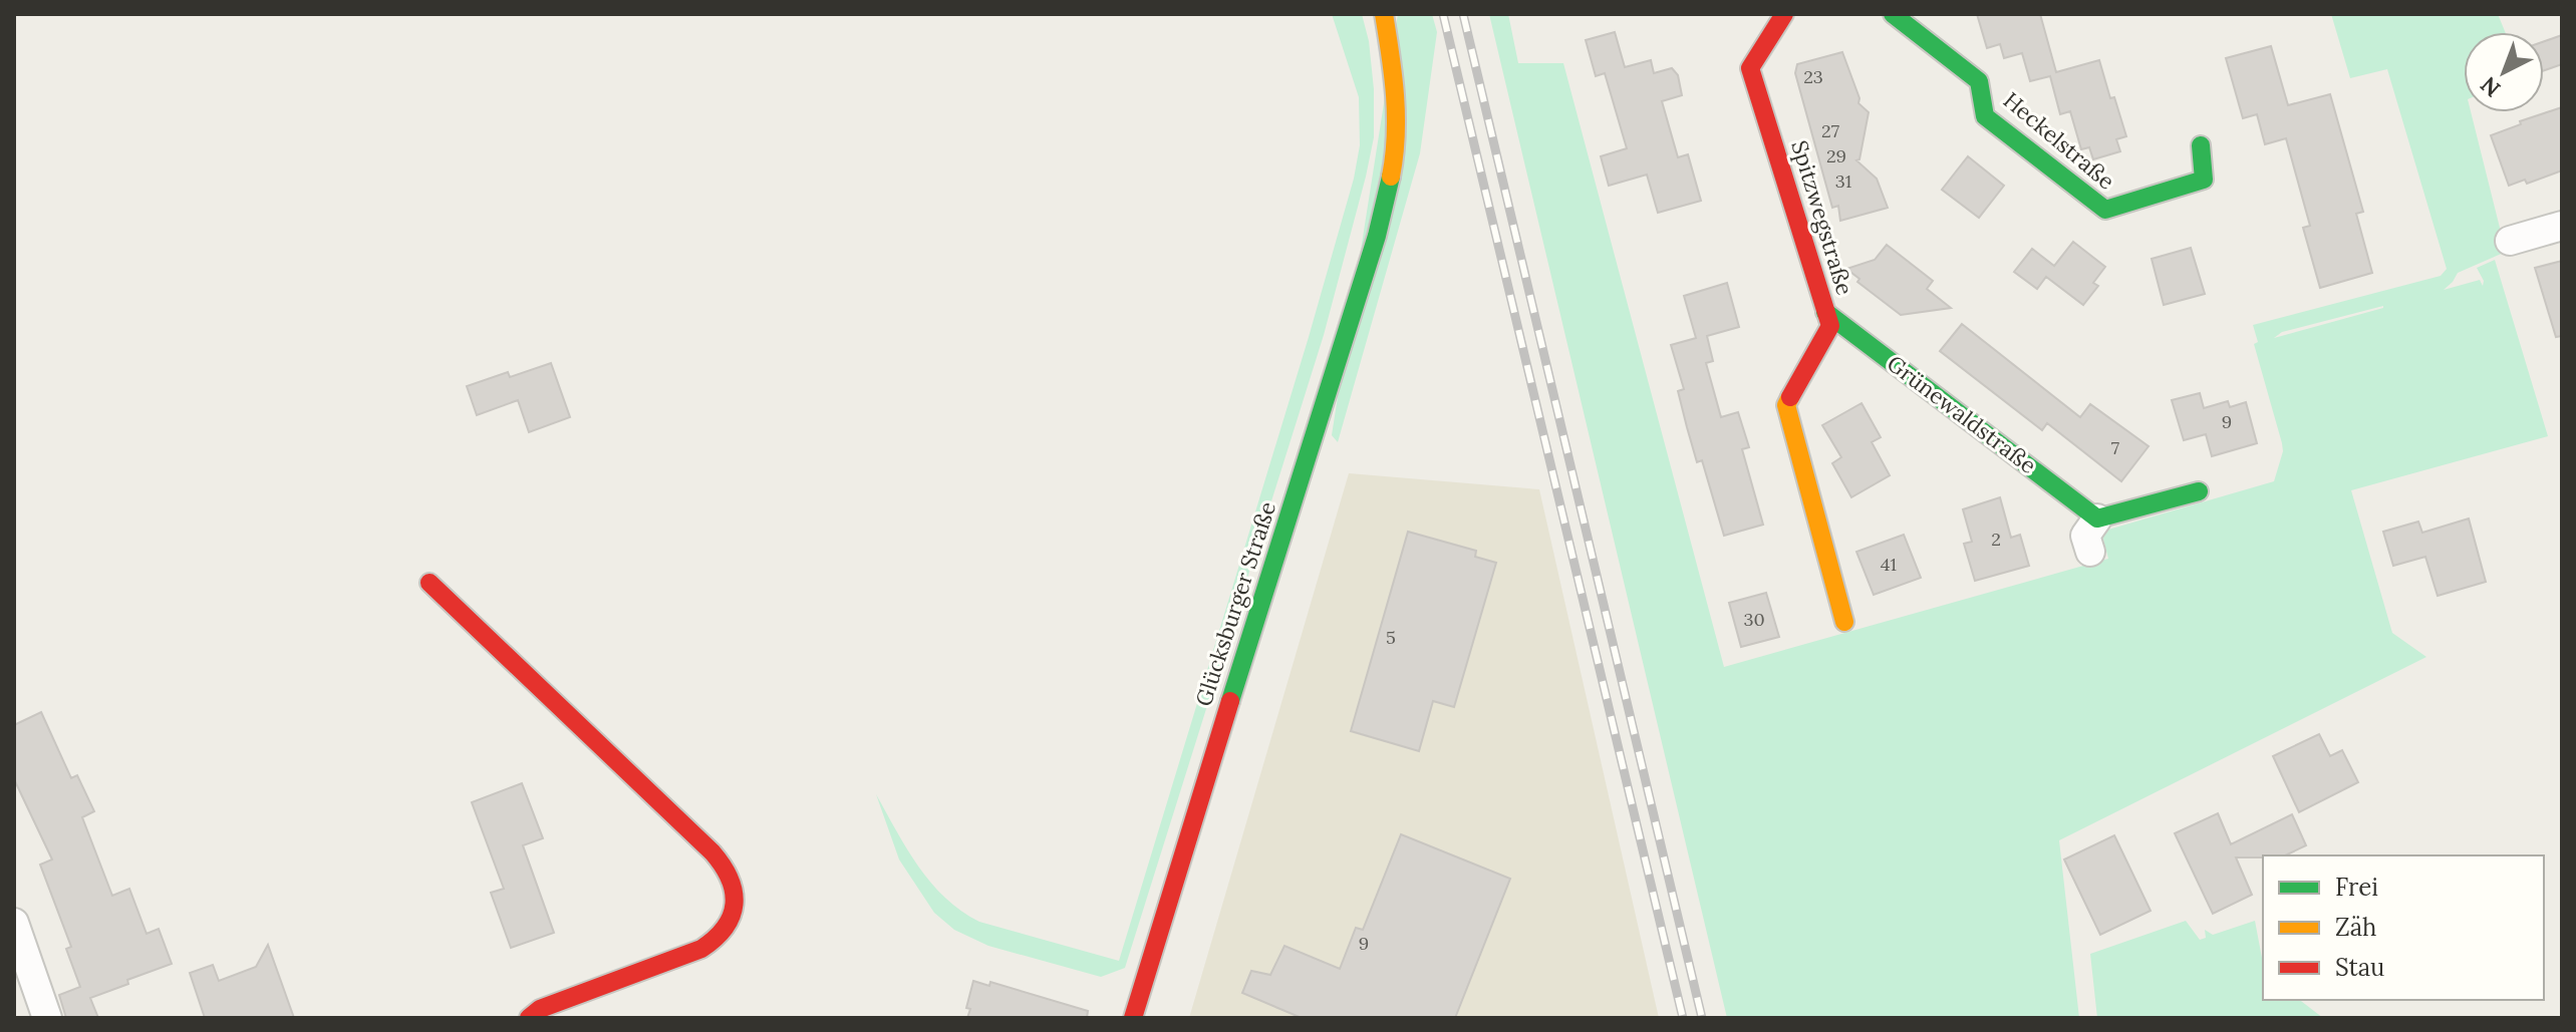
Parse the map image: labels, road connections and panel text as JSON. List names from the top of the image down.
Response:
{
  "streets": {
    "street": [
      "Heckelstraße",
      "Spitzwegstraße",
      "Grünewaldstraße",
      "Glücksburger Straße"
    ]
  },
  "crossings": [
    ["Spitzwegstraße", "Grünewaldstraße"]
  ],
  "house_numbers": [
    "23",
    "27",
    "29",
    "31",
    "9",
    "7",
    "2",
    "41",
    "30",
    "5",
    "9"
  ],
  "legend": ["Frei", "Zäh", "Stau"],
  "north": "bottom left"
}
